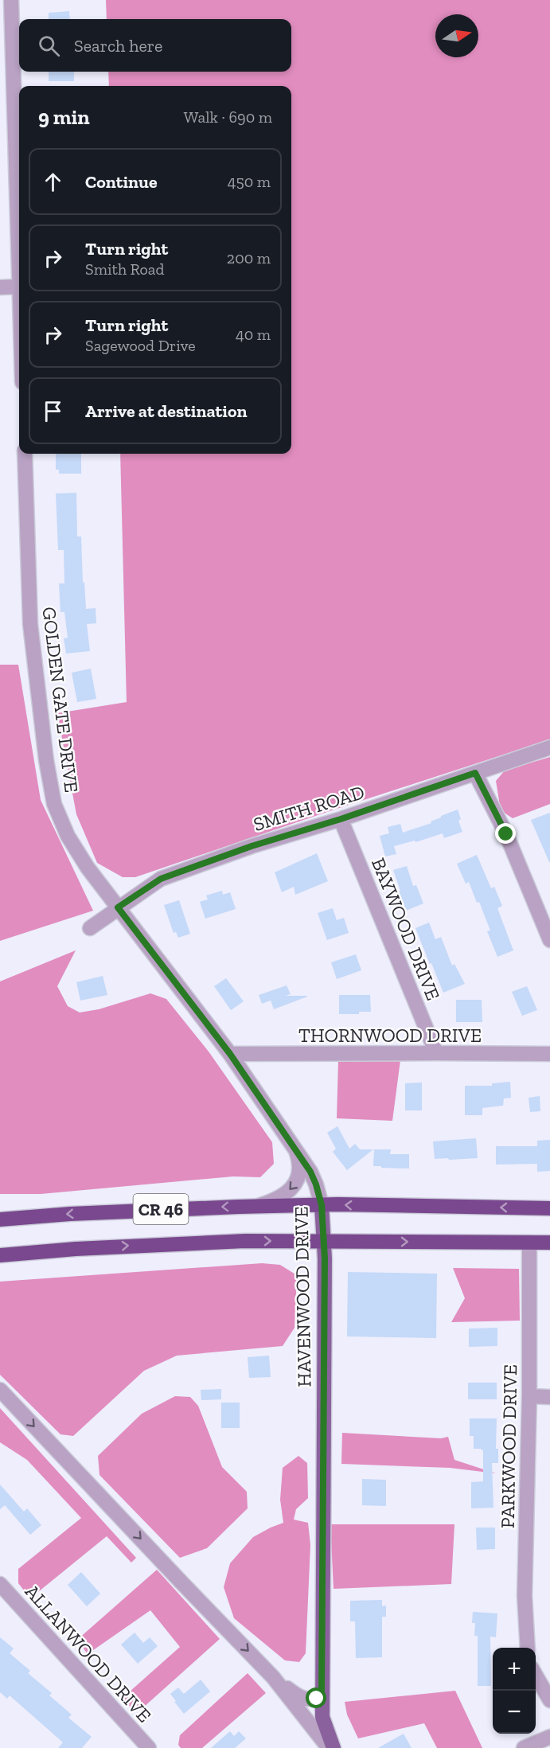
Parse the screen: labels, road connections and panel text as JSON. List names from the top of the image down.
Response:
{
  "streets": {
    "highway": ["CR 46"],
    "main road": ["HAVENWOOD DRIVE"],
    "street": [
      "GOLDEN GATE DRIVE",
      "SMITH ROAD",
      "BAYWOOD DRIVE",
      "THORNWOOD DRIVE",
      "PARKWOOD DRIVE",
      "ALLANWOOD DRIVE"
    ]
  },
  "crossings": [
    ["GOLDEN GATE DRIVE", "SMITH ROAD"],
    ["GOLDEN GATE DRIVE", "HAVENWOOD DRIVE"],
    ["SMITH ROAD", "BAYWOOD DRIVE"],
    ["SMITH ROAD", "HAVENWOOD DRIVE"],
    ["BAYWOOD DRIVE", "THORNWOOD DRIVE"],
    ["THORNWOOD DRIVE", "HAVENWOOD DRIVE"],
    ["CR 46", "HAVENWOOD DRIVE"],
    ["CR 46", "PARKWOOD DRIVE"]
  ],
  "north": "right",
  "page": {
    "search": "Search here",
    "heading": ["9 min", "Walk · 690 m"],
    "list": [
      ["Continue", "450 m"],
      ["Turn right", "Smith Road", "200 m"],
      ["Turn right", "Sagewood Drive", "40 m"],
      "Arrive at destination"
    ],
    "map_buttons": ["+", "−"]
  }
}
